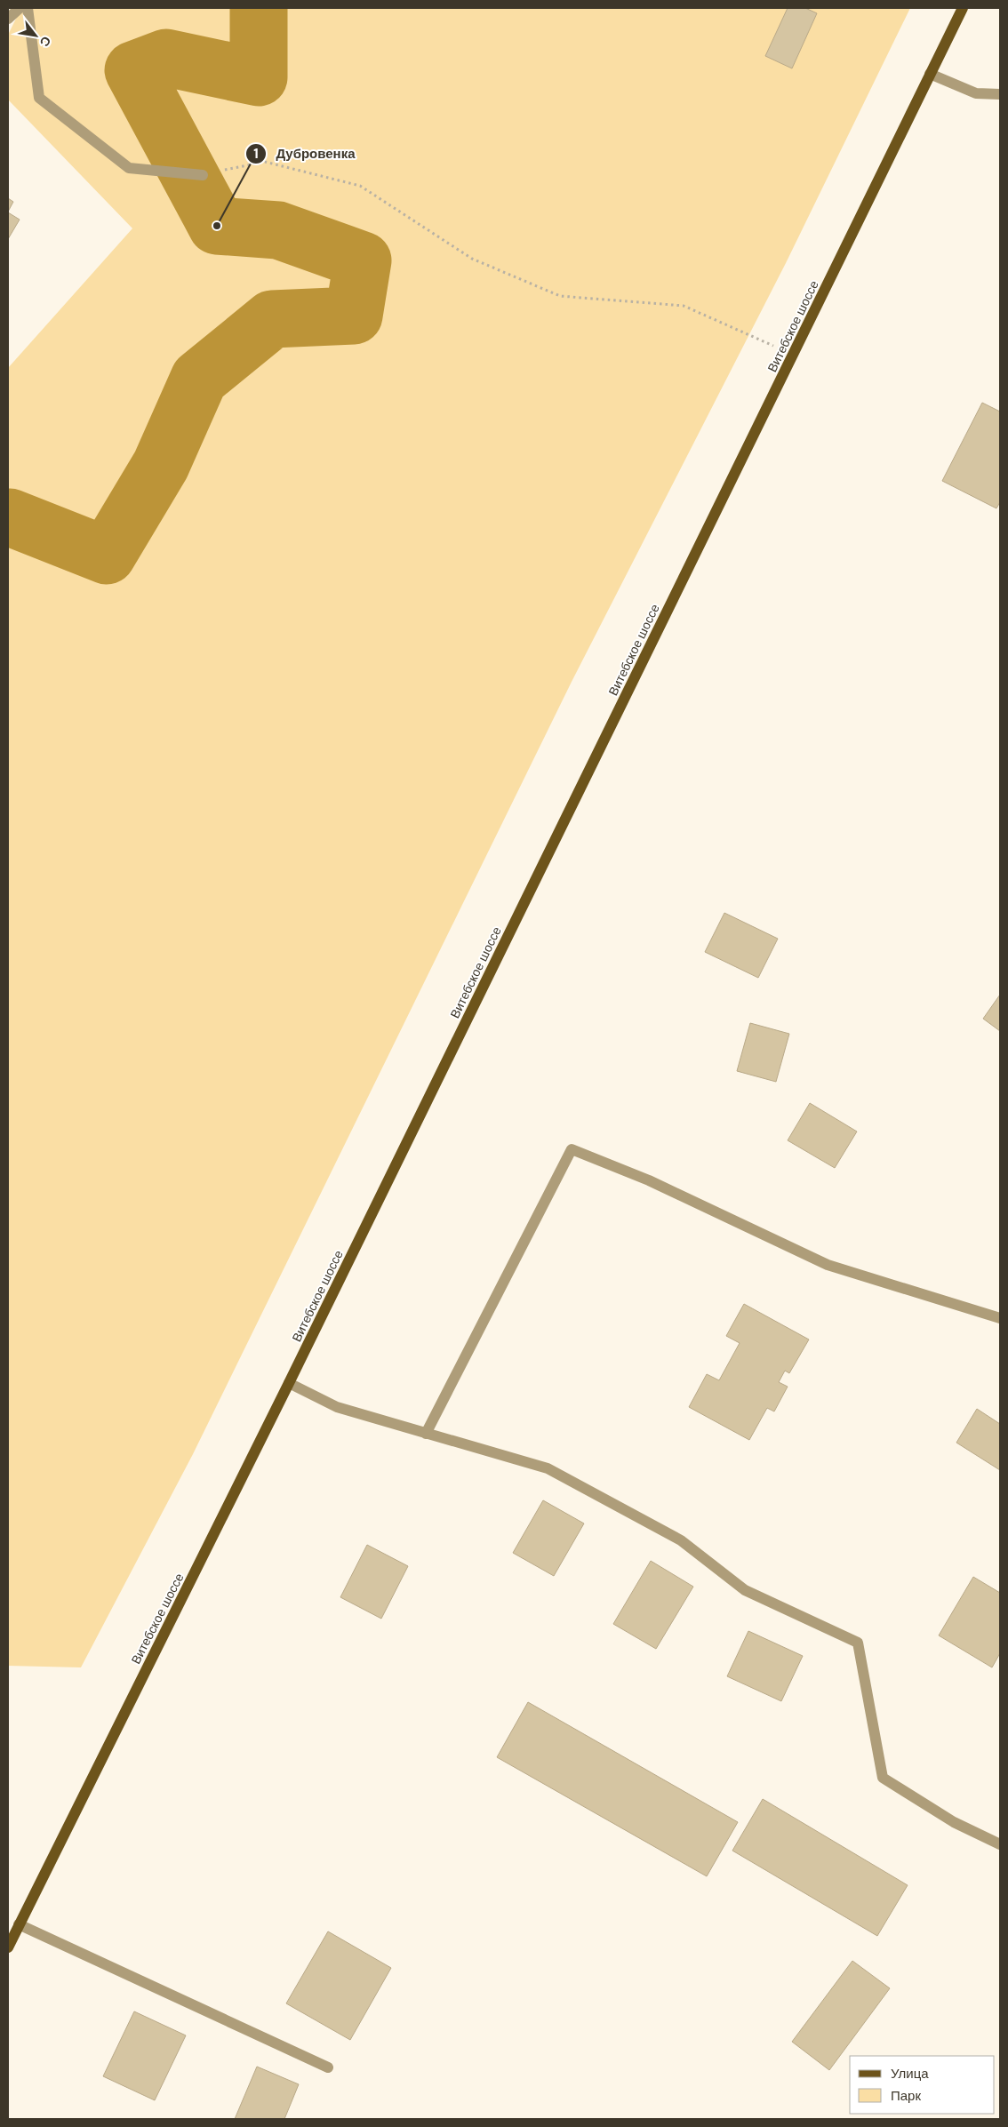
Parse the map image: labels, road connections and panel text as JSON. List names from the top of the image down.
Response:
{
  "streets": {
    "main road": ["Витебское шоссе"]
  },
  "places": ["Дубровенка"],
  "legend": ["Улица", "Парк"],
  "north": "bottom right"
}
